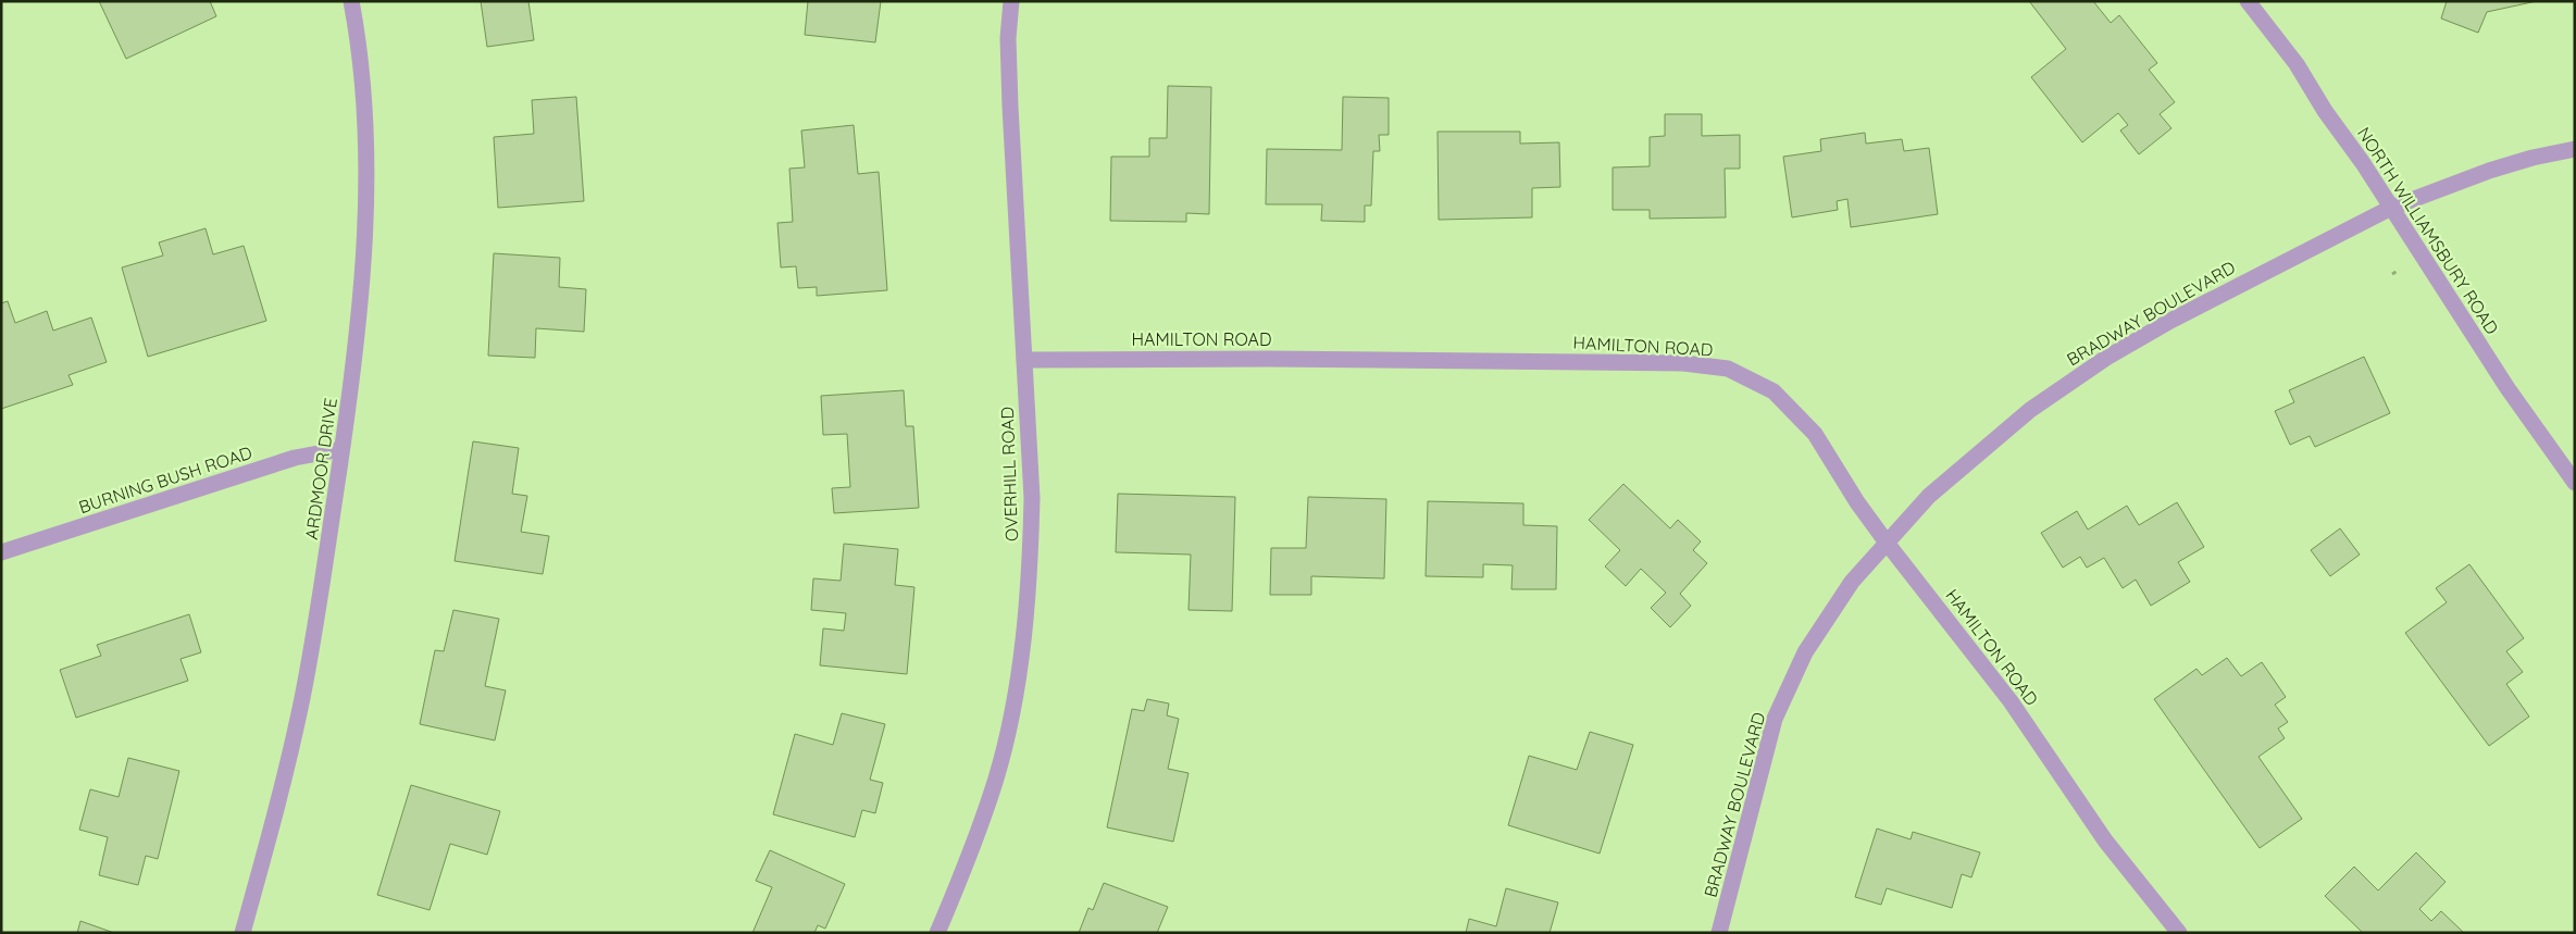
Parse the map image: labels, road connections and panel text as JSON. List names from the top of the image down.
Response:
{
  "streets": {
    "street": [
      "NORTH WILLIAMSBURY ROAD",
      "BRADWAY BOULEVARD",
      "HAMILTON ROAD",
      "ARDMOOR DRIVE",
      "OVERHILL ROAD",
      "BURNING BUSH ROAD"
    ]
  },
  "crossings": [
    ["NORTH WILLIAMSBURY ROAD", "BRADWAY BOULEVARD"],
    ["BRADWAY BOULEVARD", "HAMILTON ROAD"],
    ["HAMILTON ROAD", "OVERHILL ROAD"],
    ["ARDMOOR DRIVE", "BURNING BUSH ROAD"]
  ]
}
